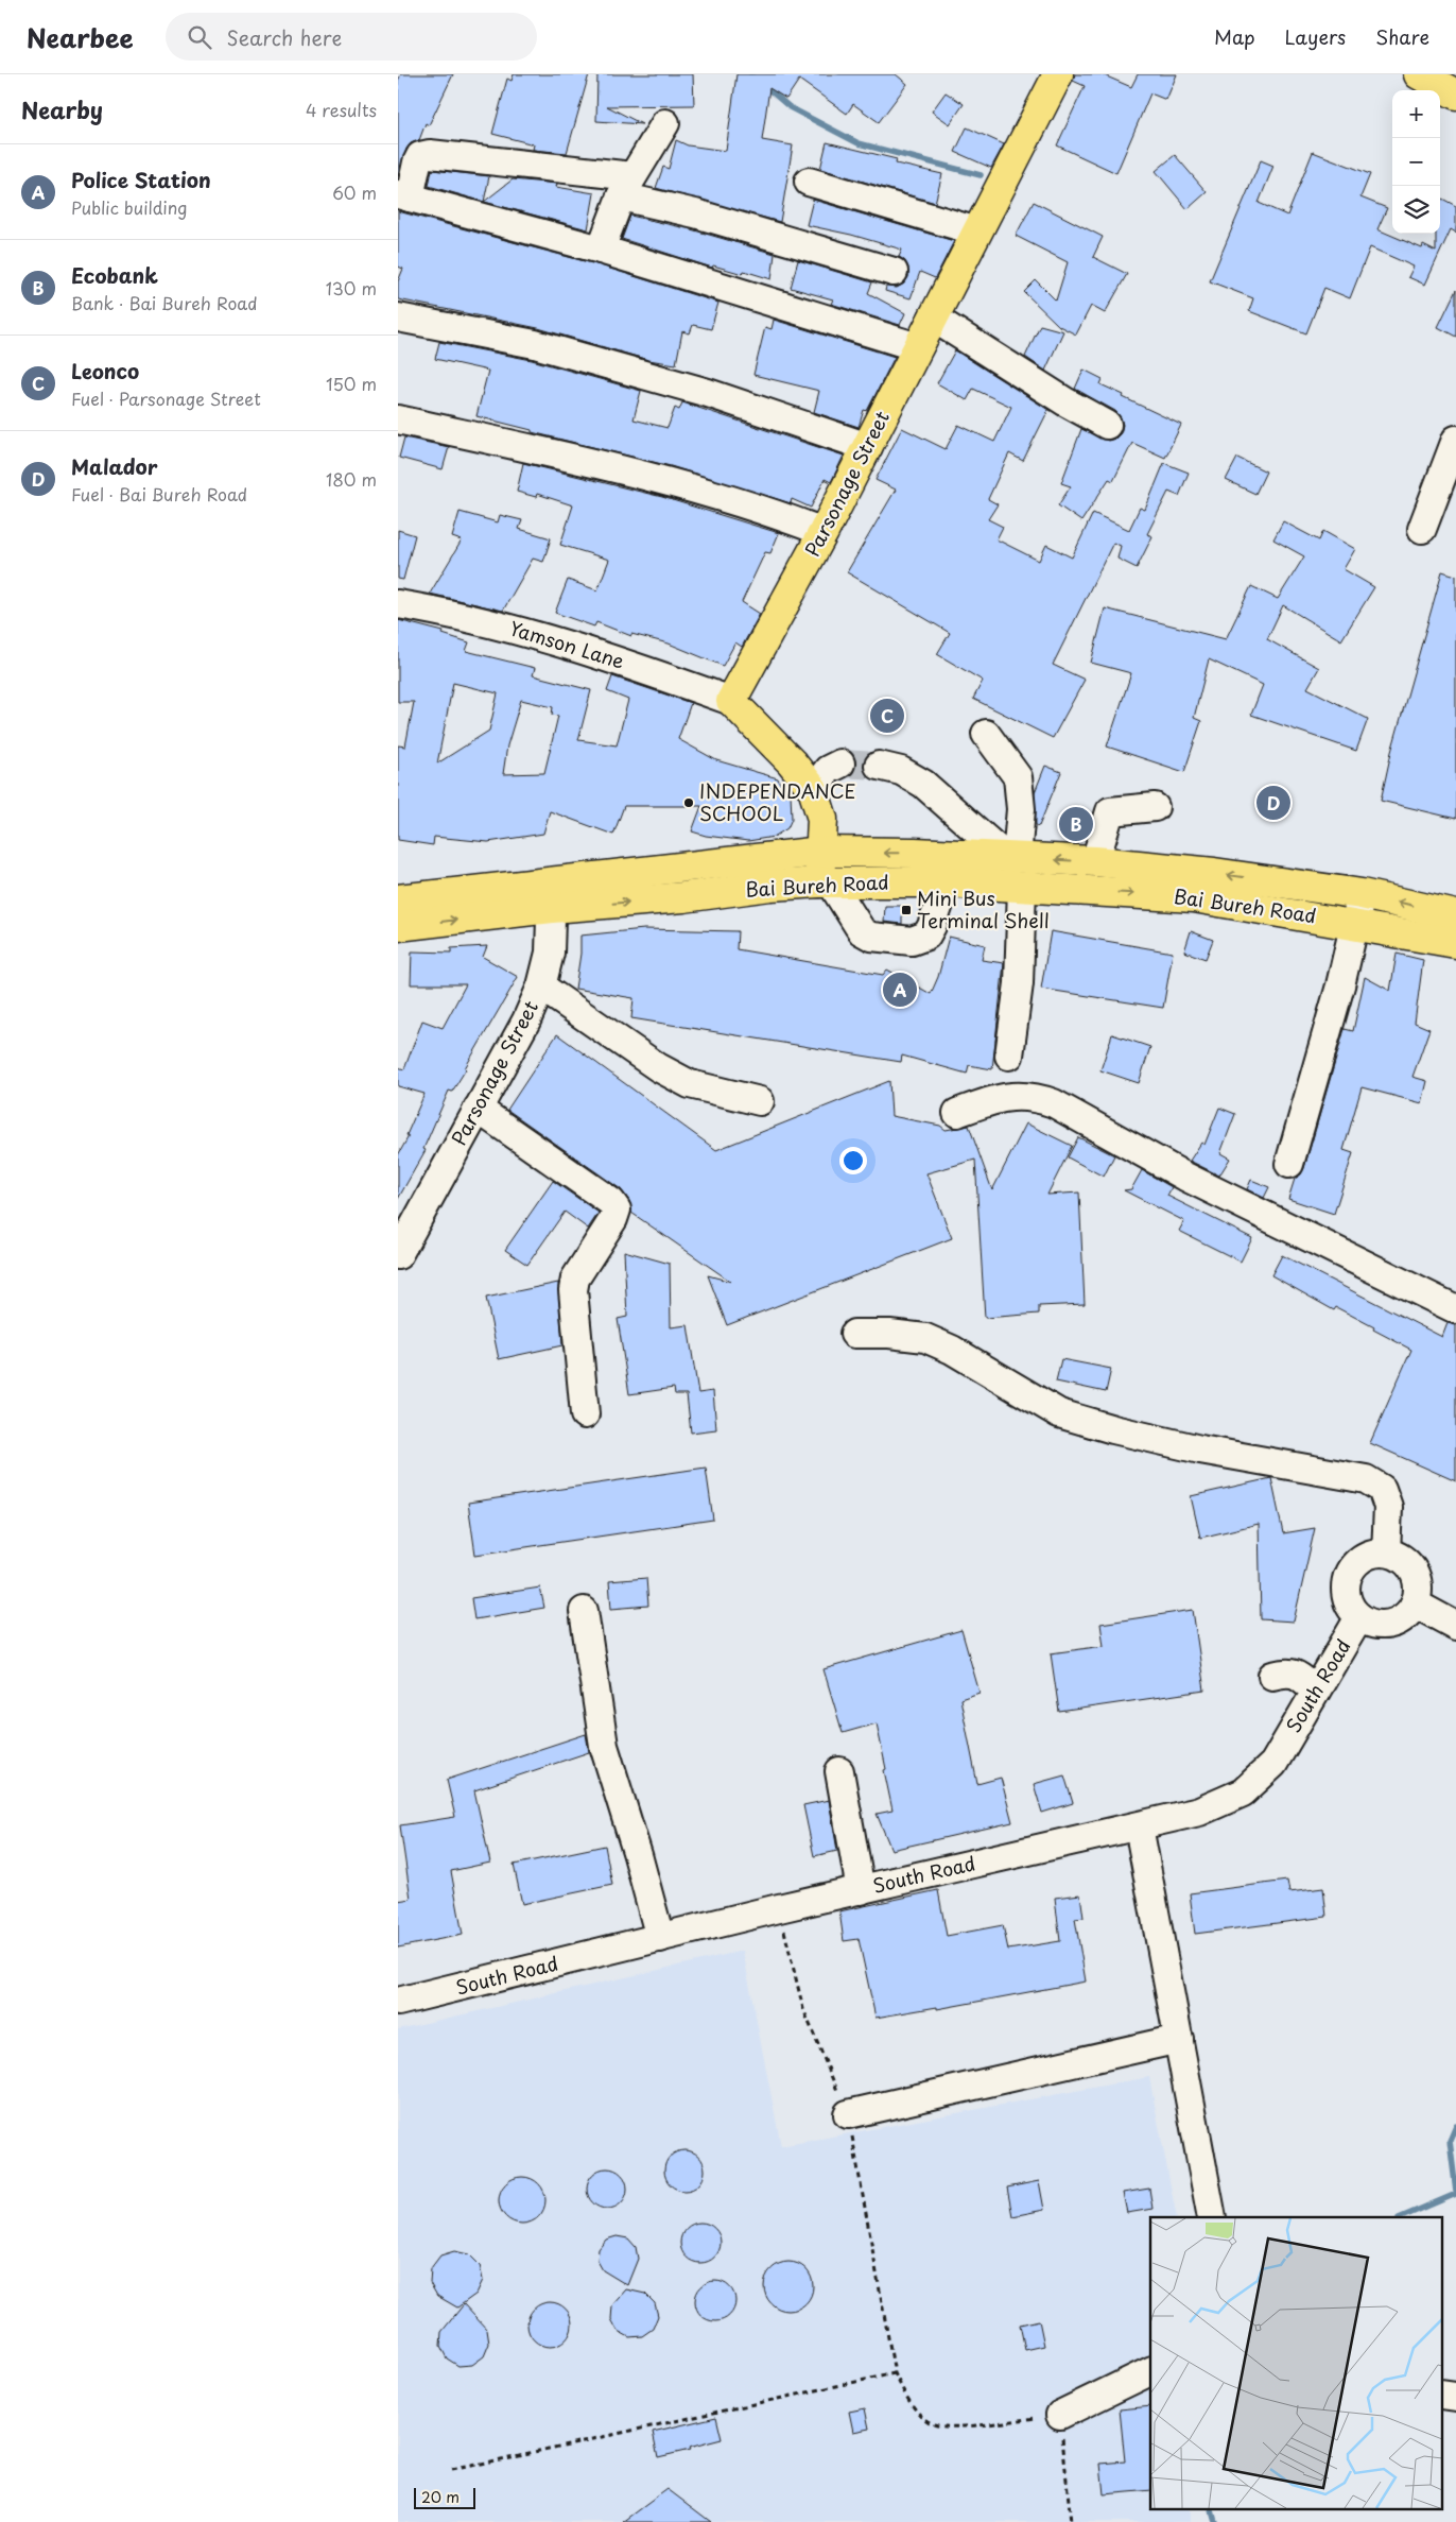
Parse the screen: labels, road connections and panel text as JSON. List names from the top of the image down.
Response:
{
  "streets": {
    "main road": ["Parsonage Street", "Bai Bureh Road"],
    "street": ["Yamson Lane", "South Road"]
  },
  "crossings": [
    ["Parsonage Street", "Yamson Lane"],
    ["Parsonage Street", "Bai Bureh Road"]
  ],
  "places": {
    "other": ["INDEPENDANCE SCHOOL"],
    "transit": ["Mini Bus Terminal Shell"]
  },
  "scale_bar": "20 m",
  "page": {
    "header": "Nearbee",
    "search": "Search here",
    "nav": ["Map", "Layers", "Share"],
    "heading": ["Nearby", "4 results"],
    "map_buttons": ["+", "−"],
    "list": [
      {
        "mark": "A",
        "name": "Police Station",
        "note": "Public building",
        "value": "60 m"
      },
      {
        "mark": "B",
        "name": "Ecobank",
        "note": "Bank · Bai Bureh Road",
        "value": "130 m"
      },
      {
        "mark": "C",
        "name": "Leonco",
        "note": "Fuel · Parsonage Street",
        "value": "150 m"
      },
      {
        "mark": "D",
        "name": "Malador",
        "note": "Fuel · Bai Bureh Road",
        "value": "180 m"
      }
    ],
    "pins": [
      "C",
      "D",
      "B",
      "A"
    ],
    "scale": "20 m"
  }
}
